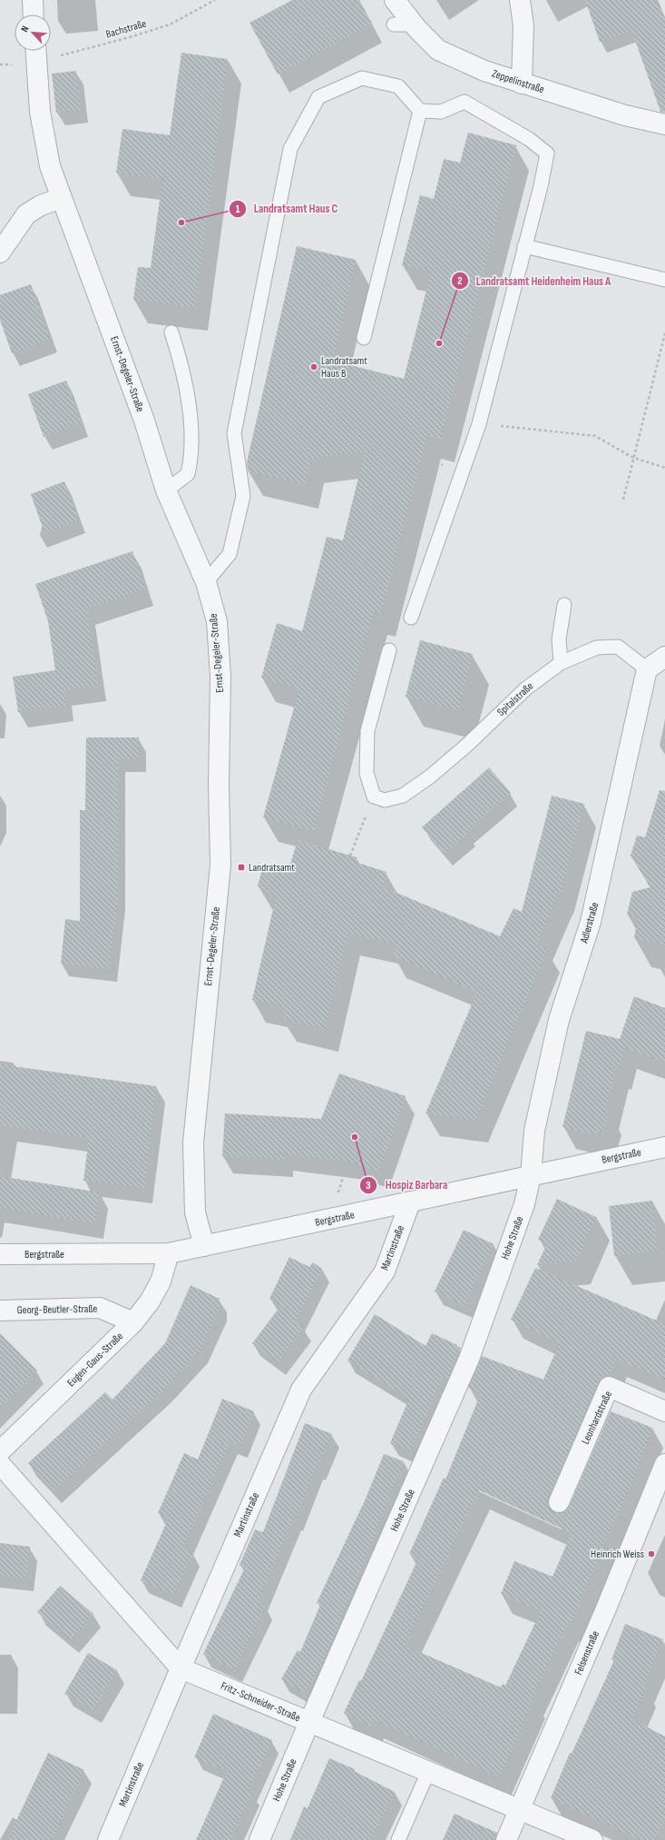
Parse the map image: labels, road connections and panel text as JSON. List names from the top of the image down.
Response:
{
  "streets": {
    "street": [
      "Zeppelinstraße",
      "Ernst-Degeler-Straße",
      "Adlerstraße",
      "Bergstraße",
      "Hohe Straße",
      "Martinstraße",
      "Georg-Beutler-Straße",
      "Eugen-Gaus-Straße",
      "Leonhardstraße",
      "Felsenstraße",
      "Fritz-Schneider-Straße"
    ],
    "lane": ["Spitalstraße"],
    "path": ["Bachstraße"]
  },
  "crossings": [
    ["Bachstraße", "Ernst-Degeler-Straße"],
    ["Ernst-Degeler-Straße", "Bergstraße"],
    ["Spitalstraße", "Adlerstraße"],
    ["Adlerstraße", "Bergstraße"],
    ["Adlerstraße", "Hohe Straße"],
    ["Bergstraße", "Hohe Straße"],
    ["Bergstraße", "Martinstraße"],
    ["Bergstraße", "Eugen-Gaus-Straße"],
    ["Hohe Straße", "Fritz-Schneider-Straße"],
    ["Martinstraße", "Fritz-Schneider-Straße"],
    ["Georg-Beutler-Straße", "Eugen-Gaus-Straße"],
    ["Felsenstraße", "Fritz-Schneider-Straße"]
  ],
  "places": {
    "other": [
      "Landratsamt Haus C",
      "Landratsamt Heidenheim Haus A",
      "Landratsamt Haus B",
      "Hospiz Barbara",
      "Heinrich Weiss"
    ],
    "transit": ["Landratsamt"]
  },
  "north": "top left"
}
